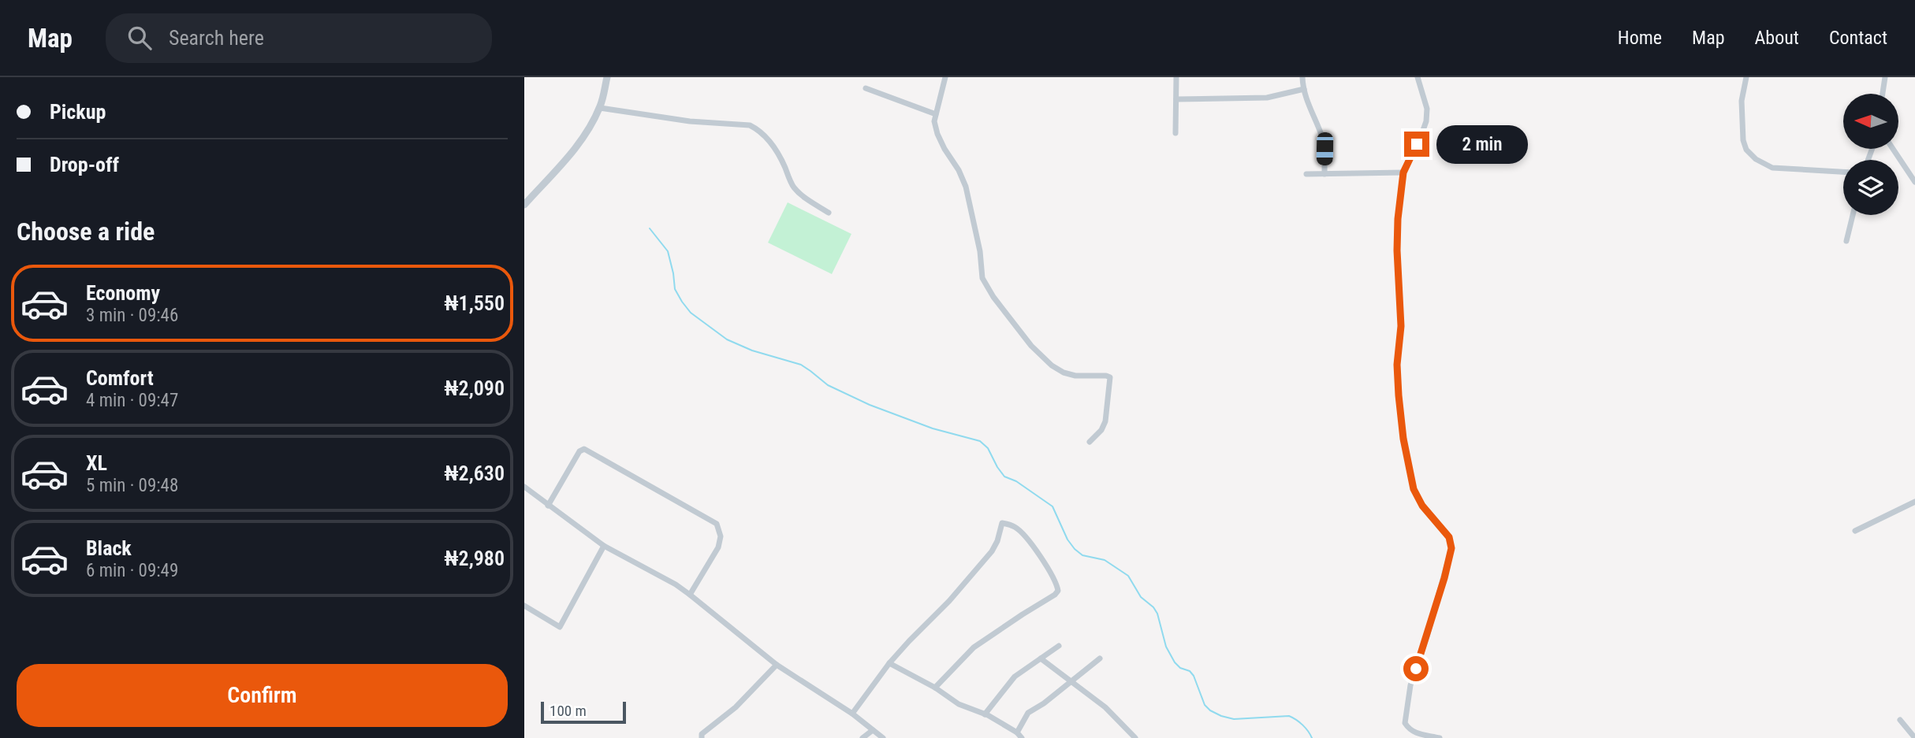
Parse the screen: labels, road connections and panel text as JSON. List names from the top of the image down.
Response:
{
  "scale_bar": "100 m",
  "north": "left",
  "page": {
    "header": "Map",
    "search": "Search here",
    "nav": [
      "Home",
      "Map",
      "About",
      "Contact"
    ],
    "banner": ["Pickup", "Drop-off"],
    "bubble": "2 min",
    "heading": "Choose a ride",
    "list": [
      {
        "name": "Economy",
        "note": "3 min · 09:46",
        "value": "₦1,550"
      },
      {
        "name": "Comfort",
        "note": "4 min · 09:47",
        "value": "₦2,090"
      },
      {
        "name": "XL",
        "note": "5 min · 09:48",
        "value": "₦2,630"
      },
      {
        "name": "Black",
        "note": "6 min · 09:49",
        "value": "₦2,980"
      }
    ],
    "buttons": "Confirm",
    "scale": "100 m"
  }
}
